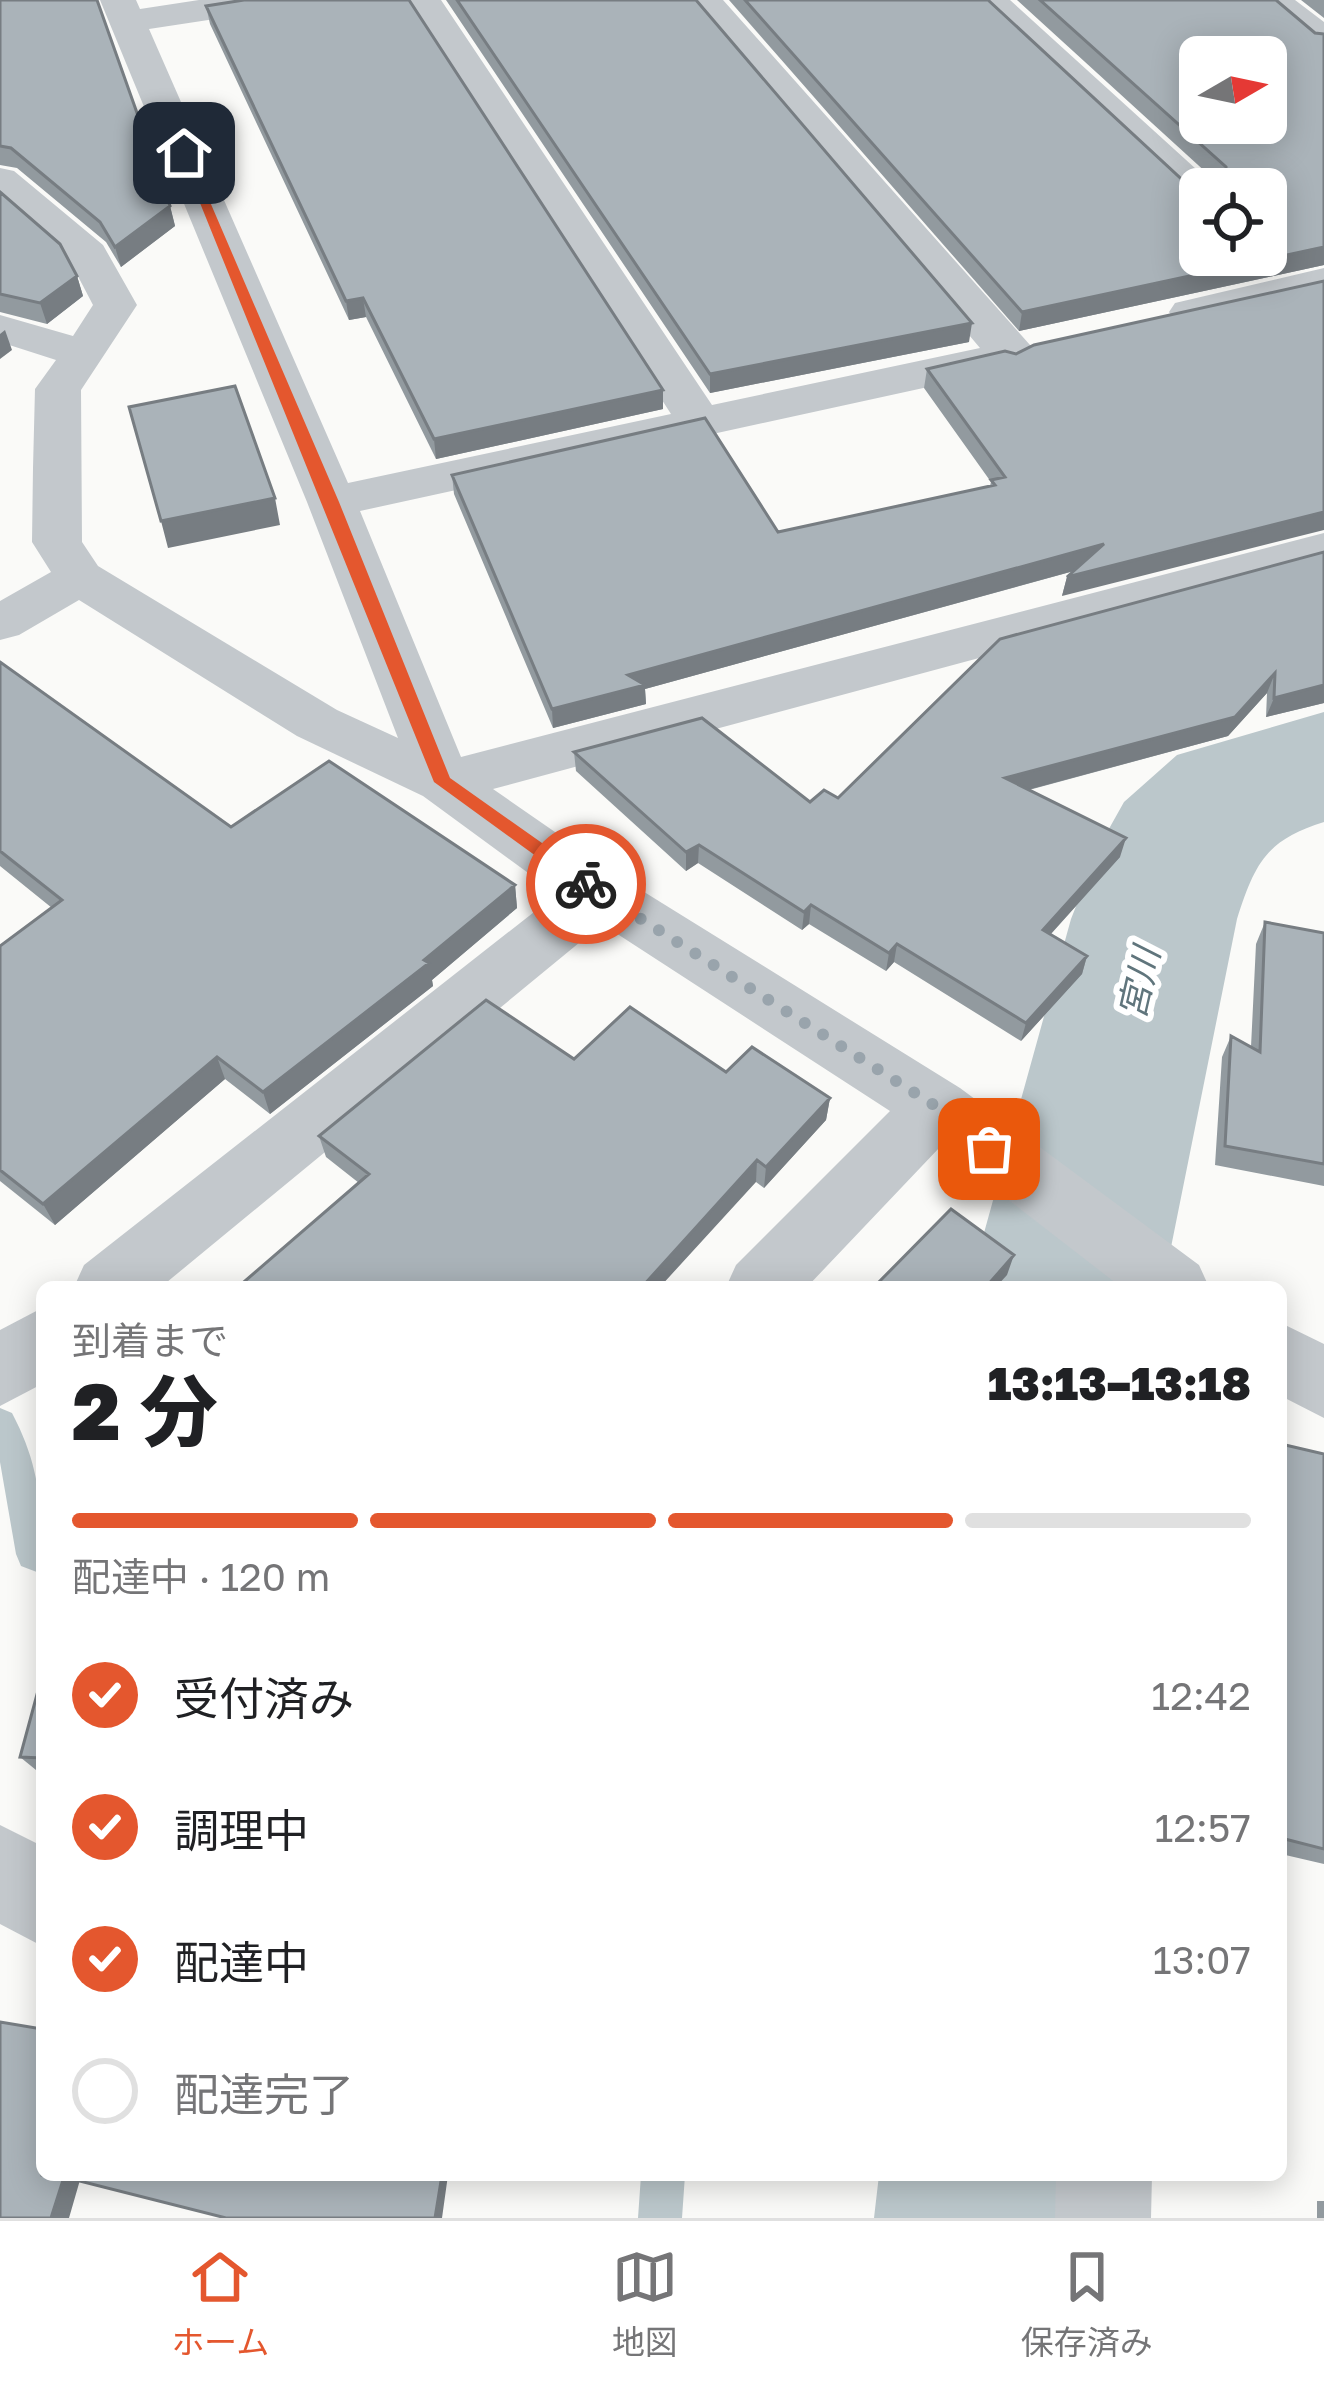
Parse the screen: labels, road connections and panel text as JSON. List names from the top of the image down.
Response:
{
  "water": ["宮川"],
  "north": "right",
  "page": {
    "heading": ["2 分", "到着まで", "13:13–13:18"],
    "bar": "配達中 · 120 m",
    "list": [
      ["受付済み", "12:42"],
      ["調理中", "12:57"],
      ["配達中", "13:07"],
      "配達完了"
    ],
    "tabs": ["ホーム", "地図", "保存済み"]
  }
}
